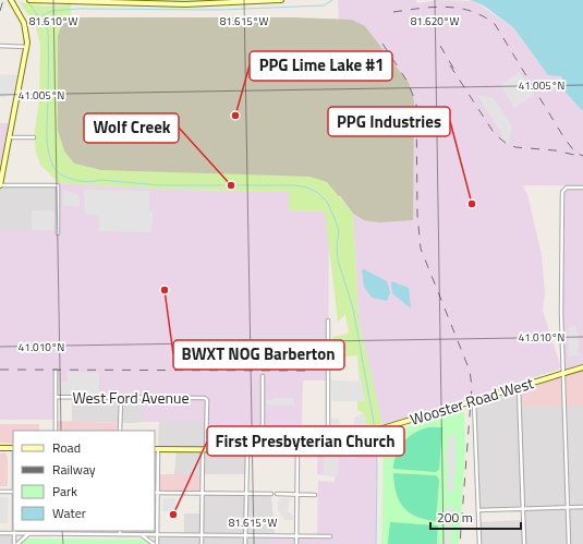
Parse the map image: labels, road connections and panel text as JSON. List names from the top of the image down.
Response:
{
  "streets": {
    "main road": ["Wooster Road West"],
    "street": ["West Ford Avenue"]
  },
  "crossings": [
    ["West Ford Avenue", "Wooster Road West"]
  ],
  "places": [
    "PPG Lime Lake #1",
    "Wolf Creek",
    "PPG Industries",
    "BWXT NOG Barberton",
    "First Presbyterian Church"
  ],
  "legend": [
    "Road",
    "Railway",
    "Park",
    "Water"
  ],
  "scale_bar": "200 m",
  "coordinates": [
    "81.610°W",
    "81.615°W",
    "81.620°W",
    "41.005°N",
    "41.010°N"
  ]
}
